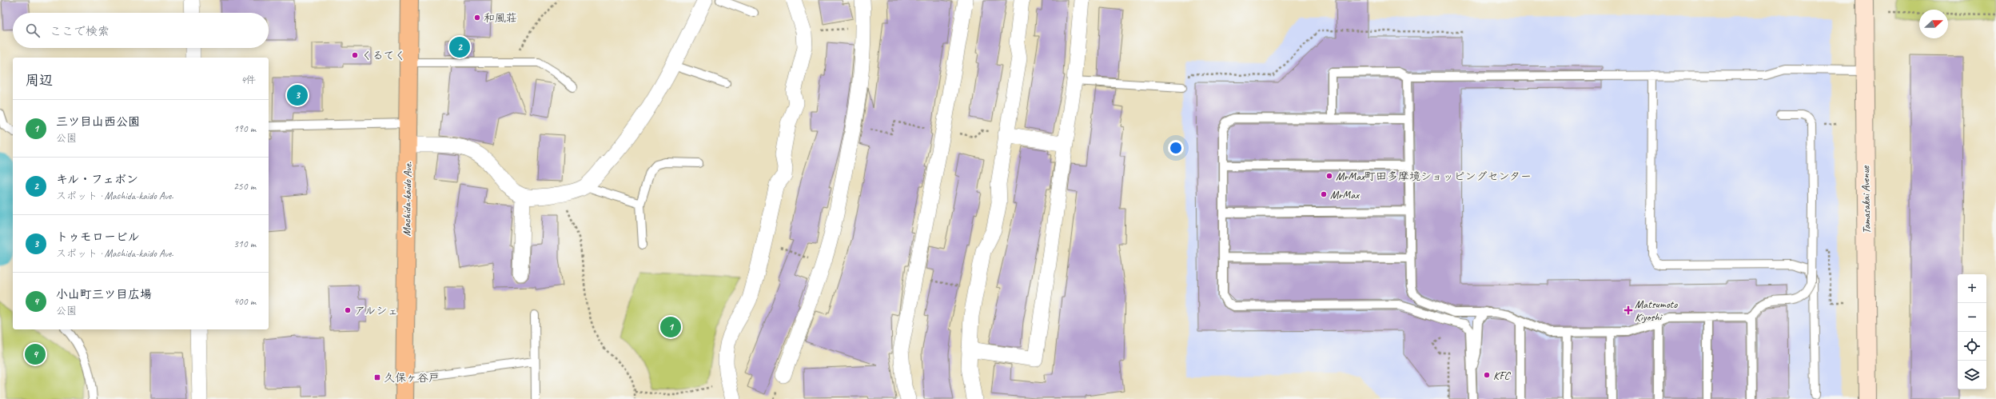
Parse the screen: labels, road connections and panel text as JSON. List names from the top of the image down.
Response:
{
  "streets": {
    "main road": ["Machida-kaido Ave."],
    "street": ["Tamasakai Avenue"]
  },
  "places": {
    "other": [
      "和風荘",
      "くるてく",
      "MrMax町田多摩境ショッピングセンター",
      "MrMax",
      "アルシェ",
      "KFC"
    ],
    "health": ["Matsumoto Kiyoshi"],
    "transit": ["久保ヶ谷戸"]
  },
  "north": "right",
  "page": {
    "search": "ここで検索",
    "pins": [
      "2",
      "3",
      "1",
      "4"
    ],
    "heading": ["周辺", "4件"],
    "list": [
      {
        "mark": "1",
        "name": "三ツ目山西公園",
        "note": "公園",
        "value": "190 m"
      },
      {
        "mark": "2",
        "name": "キル・フェボン",
        "note": "スポット · Machida-kaido Ave.",
        "value": "250 m"
      },
      {
        "mark": "3",
        "name": "トゥモロービル",
        "note": "スポット · Machida-kaido Ave.",
        "value": "310 m"
      },
      {
        "mark": "4",
        "name": "小山町三ツ目広場",
        "note": "公園",
        "value": "400 m"
      }
    ],
    "map_buttons": ["+", "−"]
  }
}
